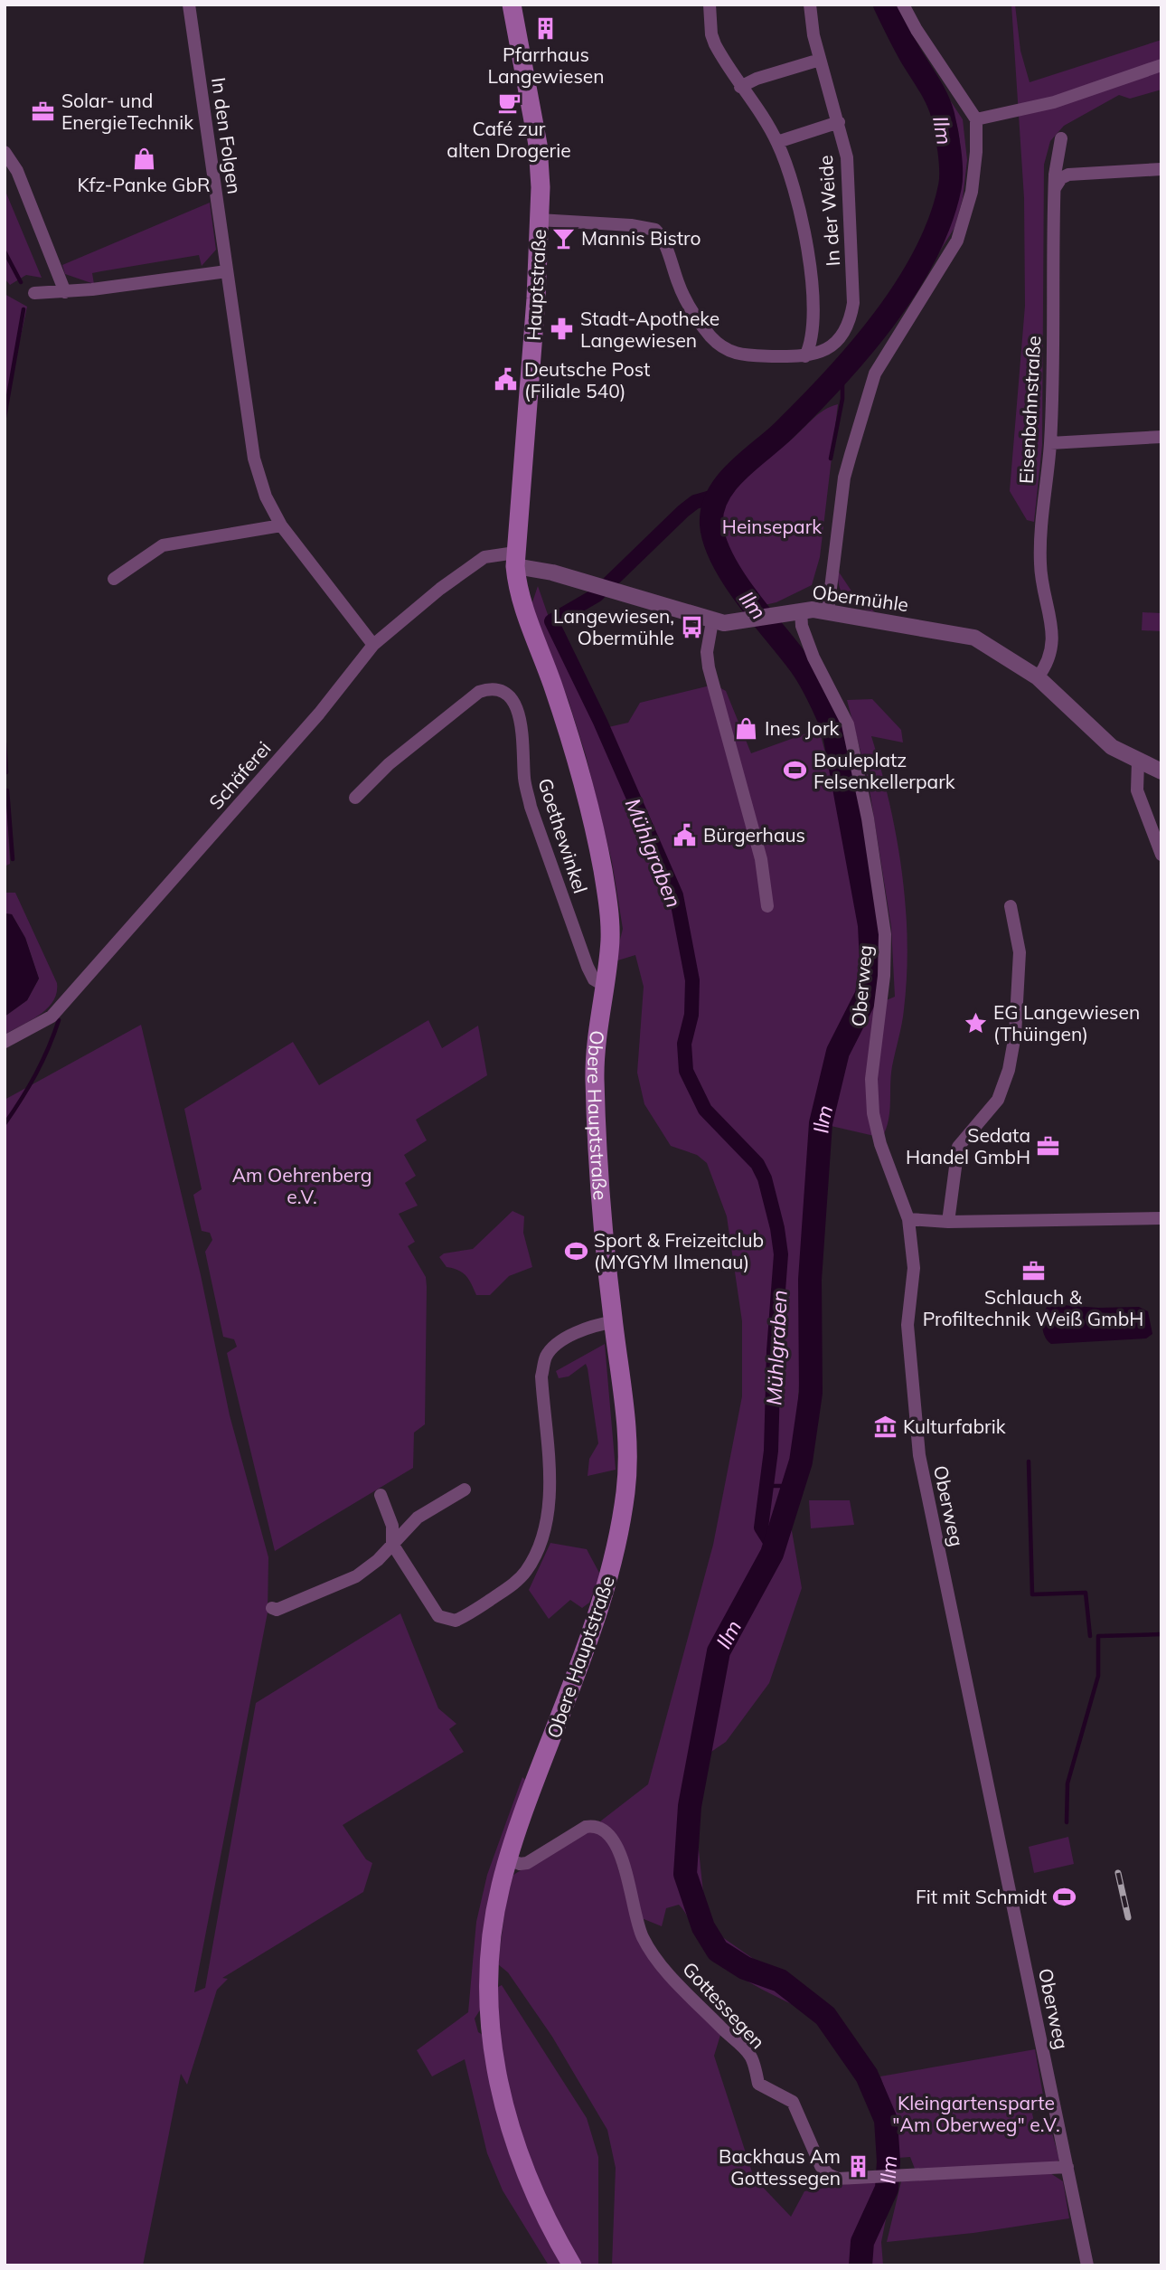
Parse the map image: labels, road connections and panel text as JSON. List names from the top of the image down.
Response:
{
  "streets": {
    "main road": ["Hauptstraße", "Obere Hauptstraße"],
    "street": [
      "In den Folgen",
      "In der Weide",
      "Eisenbahnstraße",
      "Obermühle",
      "Schäferei",
      "Goethewinkel",
      "Oberweg",
      "Gottessegen"
    ]
  },
  "crossings": [
    ["In den Folgen", "Schäferei"],
    ["Hauptstraße", "Obermühle"],
    ["Hauptstraße", "Schäferei"],
    ["Hauptstraße", "Obere Hauptstraße"],
    ["Eisenbahnstraße", "Obermühle"],
    ["Obermühle", "Schäferei"],
    ["Obermühle", "Oberweg"],
    ["Obermühle", "Obere Hauptstraße"],
    ["Schäferei", "Obere Hauptstraße"],
    ["Goethewinkel", "Obere Hauptstraße"],
    ["Oberweg", "Gottessegen"],
    ["Obere Hauptstraße", "Gottessegen"]
  ],
  "water": ["Ilm", "Mühlgraben"],
  "parks": ["Heinsepark", "Am Oehrenberg e.V.", "Kleingartensparte \"Am Oberweg\" e.V."],
  "places": {
    "building": ["Pfarrhaus Langewiesen", "Backhaus Am Gottessegen"],
    "cafe": ["Café zur alten Drogerie"],
    "office": ["Solar- und EnergieTechnik", "Sedata Handel GmbH", "Schlauch & Profiltechnik Weiß GmbH"],
    "shop": ["Kfz-Panke GbR", "Ines Jork"],
    "bar": ["Mannis Bistro"],
    "pharmacy": ["Stadt-Apotheke Langewiesen"],
    "public building": ["Deutsche Post (Filiale 540)", "Bürgerhaus"],
    "bus stop": ["Langewiesen, Obermühle"],
    "sports": ["Bouleplatz Felsenkellerpark", "Sport & Freizeitclub (MYGYM Ilmenau)", "Fit mit Schmidt"],
    "place": ["EG Langewiesen (Thüingen)"],
    "museum": ["Kulturfabrik"]
  }
}
